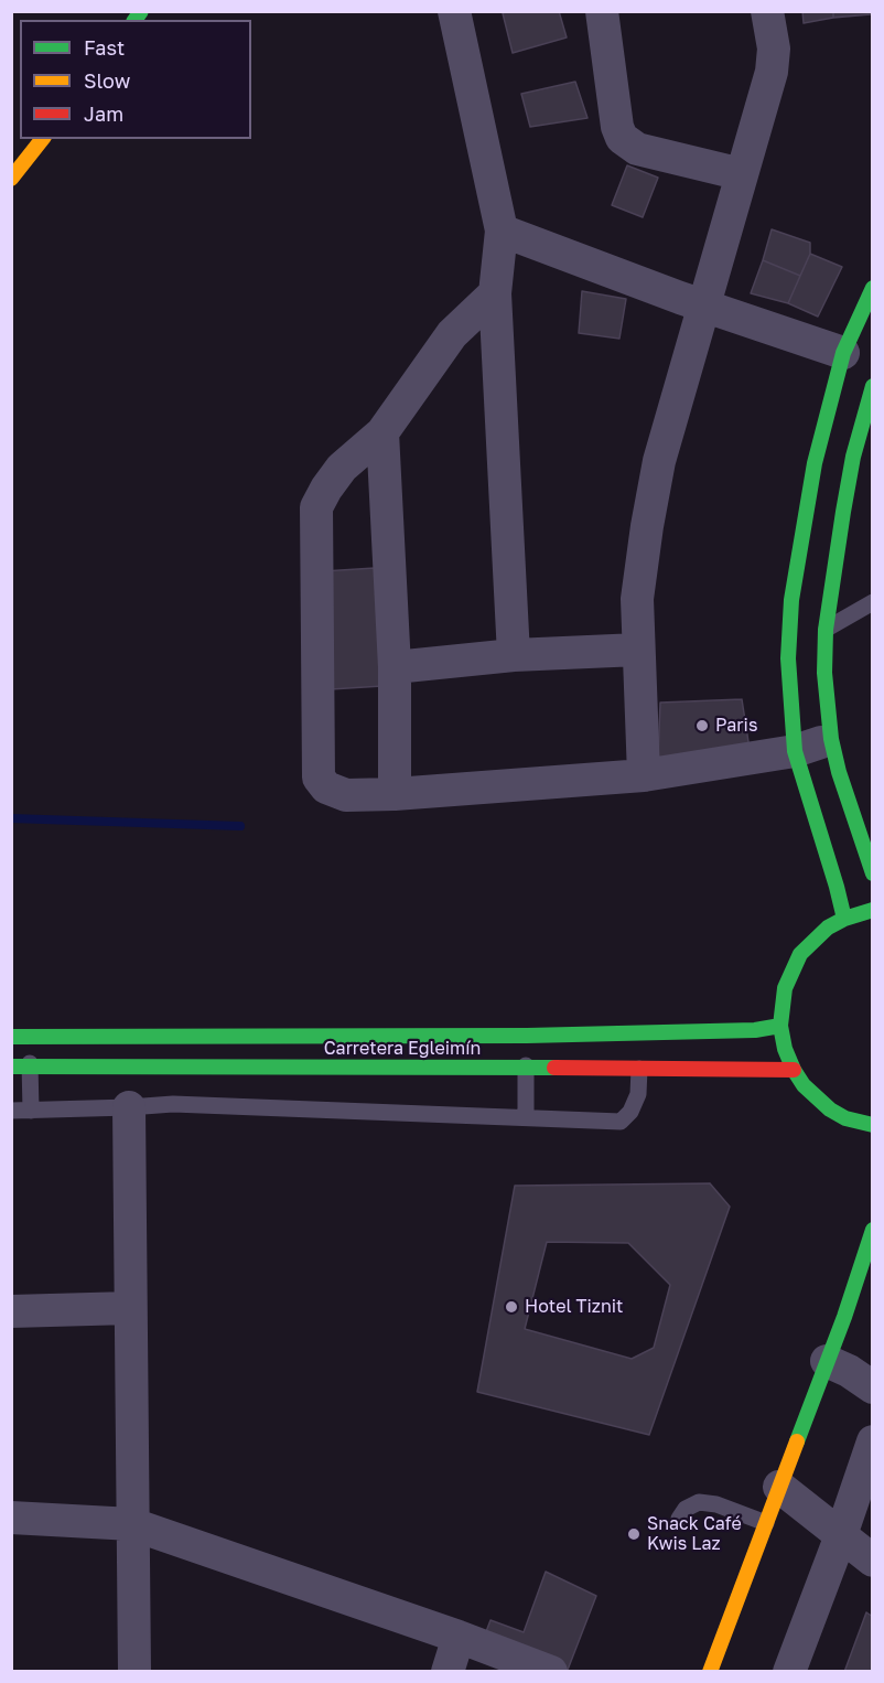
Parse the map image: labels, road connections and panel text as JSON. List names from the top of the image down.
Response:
{
  "streets": {
    "main road": ["Carretera Egleimín"]
  },
  "places": ["Paris", "Hotel Tiznit", "Snack Café Kwis Laz"],
  "legend": ["Fast", "Slow", "Jam"]
}
